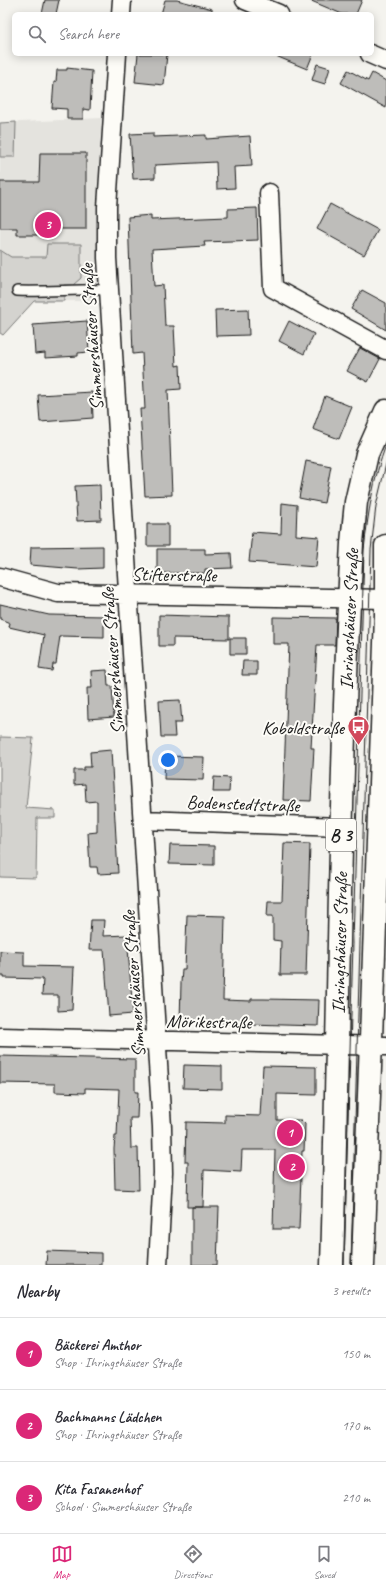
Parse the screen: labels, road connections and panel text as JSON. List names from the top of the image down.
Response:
{
  "streets": {
    "main road": ["Ihringshäuser Straße", "B 3"],
    "street": [
      "Simmershäuser Straße",
      "Stifterstraße",
      "Bodenstedtstraße",
      "Mörikestraße"
    ]
  },
  "crossings": [
    ["Simmershäuser Straße", "Stifterstraße"],
    ["Simmershäuser Straße", "Bodenstedtstraße"],
    ["Simmershäuser Straße", "Mörikestraße"],
    ["Stifterstraße", "Ihringshäuser Straße"],
    ["Ihringshäuser Straße", "Bodenstedtstraße"],
    ["Ihringshäuser Straße", "Mörikestraße"]
  ],
  "places": {
    "bus stop": ["Koboldstraße"]
  },
  "page": {
    "search": "Search here",
    "pins": ["3", "1", "2"],
    "heading": ["Nearby", "3 results"],
    "list": [
      {
        "mark": "1",
        "name": "Bäckerei Amthor",
        "note": "Shop · Ihringshäuser Straße",
        "value": "150 m"
      },
      {
        "mark": "2",
        "name": "Bachmanns Lädchen",
        "note": "Shop · Ihringshäuser Straße",
        "value": "170 m"
      },
      {
        "mark": "3",
        "name": "Kita Fasanenhof",
        "note": "School · Simmershäuser Straße",
        "value": "210 m"
      }
    ],
    "nav": ["Map", "Directions", "Saved"]
  }
}
